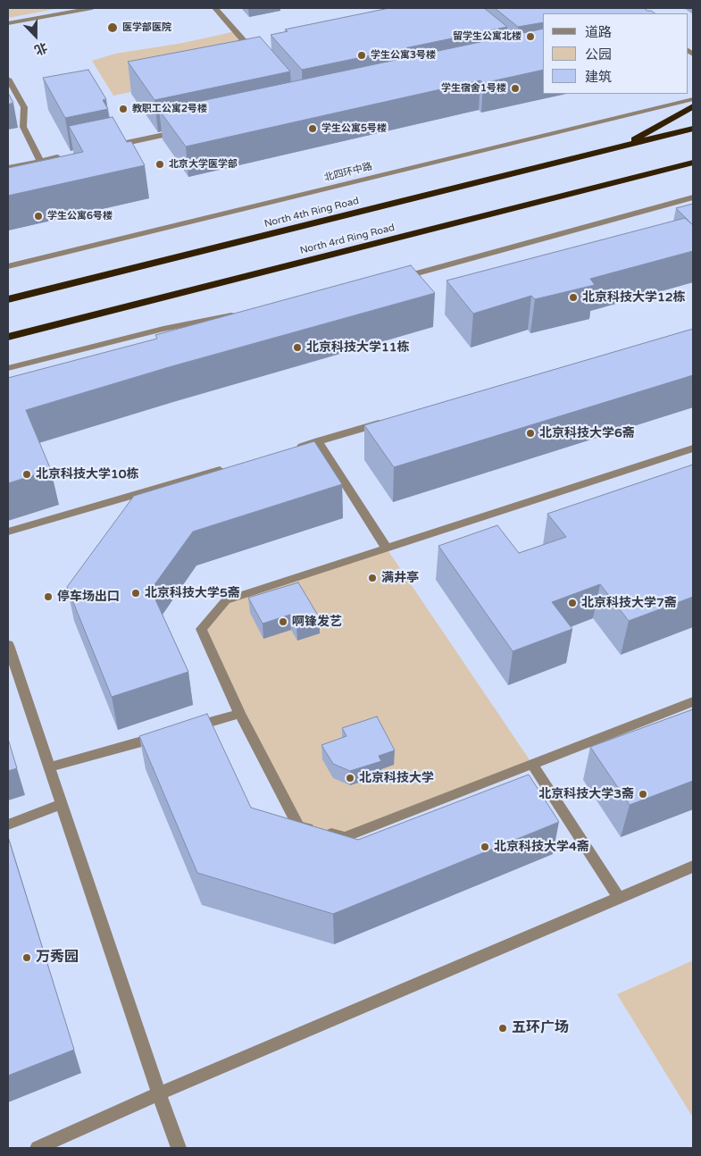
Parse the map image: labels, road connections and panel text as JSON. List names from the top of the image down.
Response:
{
  "streets": {
    "highway": ["North 4th Ring Road", "North 4rd Ring Road"],
    "street": ["北四环中路"]
  },
  "places": [
    "医学部医院",
    "留学生公寓北楼",
    "学生公寓3号楼",
    "学生宿舍1号楼",
    "教职工公寓2号楼",
    "学生公寓5号楼",
    "北京大学医学部",
    "学生公寓6号楼",
    "北京科技大学12栋",
    "北京科技大学11栋",
    "北京科技大学6斋",
    "北京科技大学10栋",
    "满井亭",
    "北京科技大学5斋",
    "停车场出口",
    "北京科技大学7斋",
    "啊锋发艺",
    "北京科技大学",
    "北京科技大学3斋",
    "北京科技大学4斋",
    "万秀园",
    "五环广场"
  ],
  "legend": ["道路", "公园", "建筑"],
  "north": "bottom"
}
